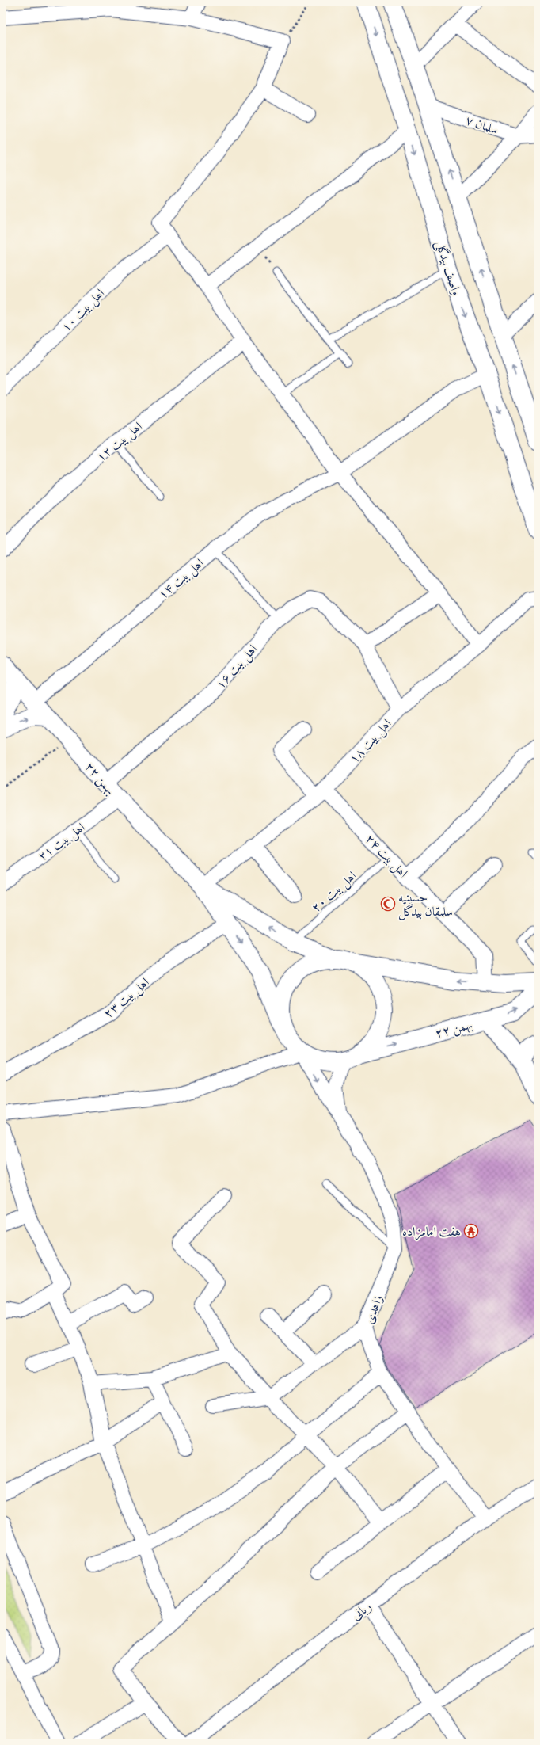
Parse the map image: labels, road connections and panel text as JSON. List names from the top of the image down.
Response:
{
  "streets": {
    "street": [
      "سلمان ۷",
      "واصف بیدگلی",
      "اهل بیت ۱۰",
      "اهل بیت ۱۲",
      "اهل بیت ۱۴",
      "اهل بیت ۱۶",
      "اهل بیت ۱۸",
      "۲۲ بهمن",
      "اهل بیت ۲۱",
      "اهل بیت ۲۴",
      "اهل بیت ۲۳",
      "زاهدی",
      "ربانی"
    ],
    "lane": ["اهل بیت ۲۰"]
  },
  "crossings": [
    ["واصف بیدگلی", "اهل بیت ۱۴"],
    ["اهل بیت ۱۴", "۲۲ بهمن"],
    ["اهل بیت ۱۶", "اهل بیت ۱۸"],
    ["اهل بیت ۱۶", "۲۲ بهمن"],
    ["اهل بیت ۱۸", "۲۲ بهمن"],
    ["اهل بیت ۱۸", "اهل بیت ۲۴"],
    ["۲۲ بهمن", "اهل بیت ۲۱"],
    ["۲۲ بهمن", "اهل بیت ۲۰"],
    ["۲۲ بهمن", "اهل بیت ۲۳"],
    ["۲۲ بهمن", "زاهدی"],
    ["اهل بیت ۲۴", "اهل بیت ۲۰"],
    ["زاهدی", "ربانی"]
  ],
  "places": {
    "mosque": ["حسینیه سلمقان بیدگل"],
    "temple": ["هفت امامزاده"]
  }
}
